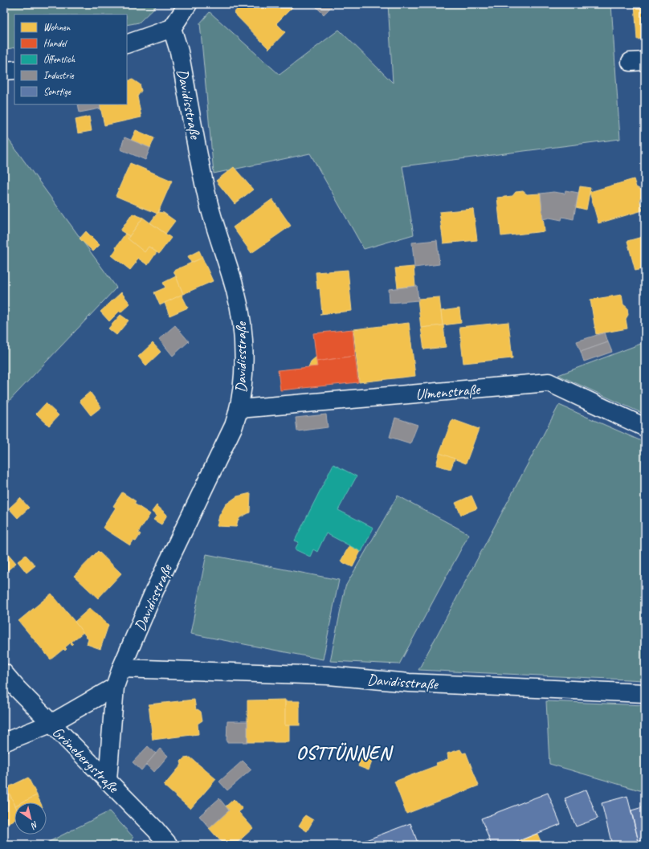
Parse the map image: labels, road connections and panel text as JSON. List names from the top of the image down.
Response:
{
  "streets": {
    "street": ["Davidisstraße", "Ulmenstraße", "Grönebergstraße"]
  },
  "crossings": [
    ["Davidisstraße", "Ulmenstraße"],
    ["Davidisstraße", "Grönebergstraße"]
  ],
  "districts": ["OSTTÜNNEN"],
  "legend": [
    "Wohnen",
    "Handel",
    "Öffentlich",
    "Industrie",
    "Sonstige"
  ],
  "north": "bottom right"
}
